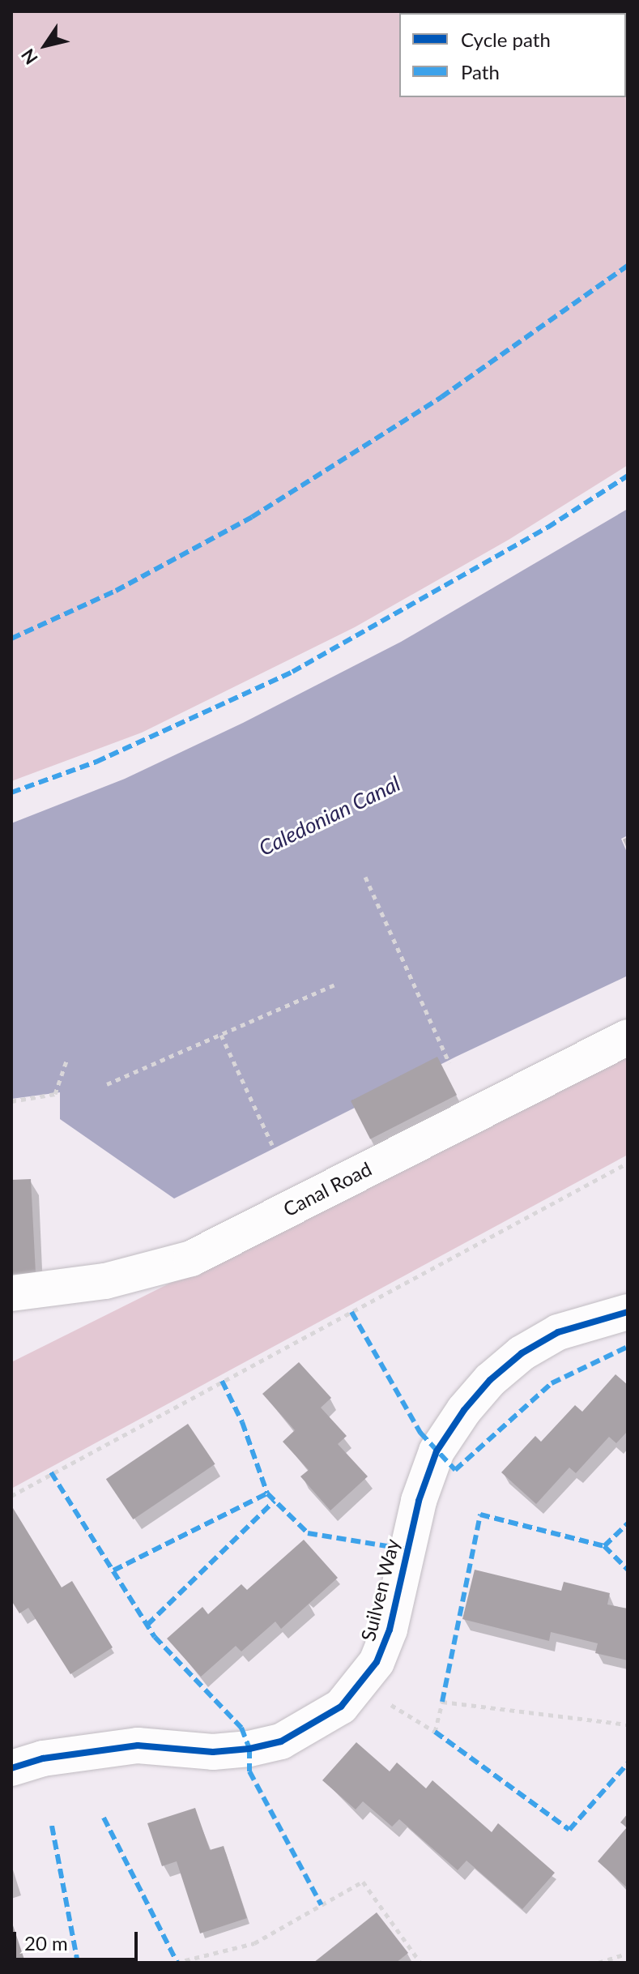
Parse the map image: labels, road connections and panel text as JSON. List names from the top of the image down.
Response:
{
  "streets": {
    "street": ["Canal Road", "Suilven Way"]
  },
  "water": ["Caledonian Canal"],
  "legend": ["Cycle path", "Path"],
  "scale_bar": "20 m",
  "north": "bottom left"
}
